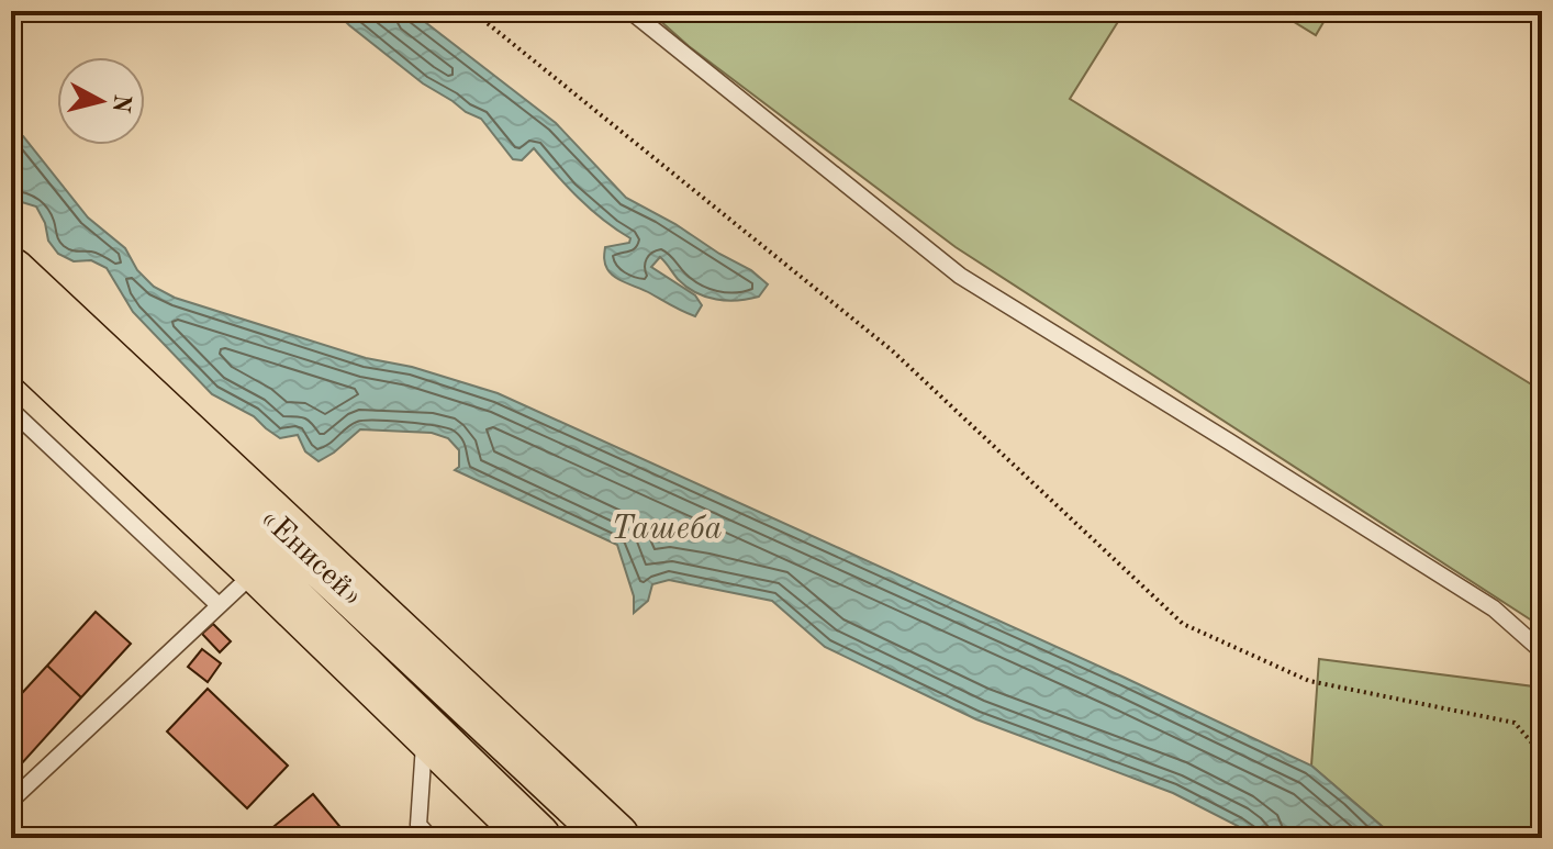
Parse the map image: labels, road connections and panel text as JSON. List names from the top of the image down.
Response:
{
  "streets": {
    "highway": ["«Енисей»"]
  },
  "water": ["Ташеба"],
  "north": "right"
}
